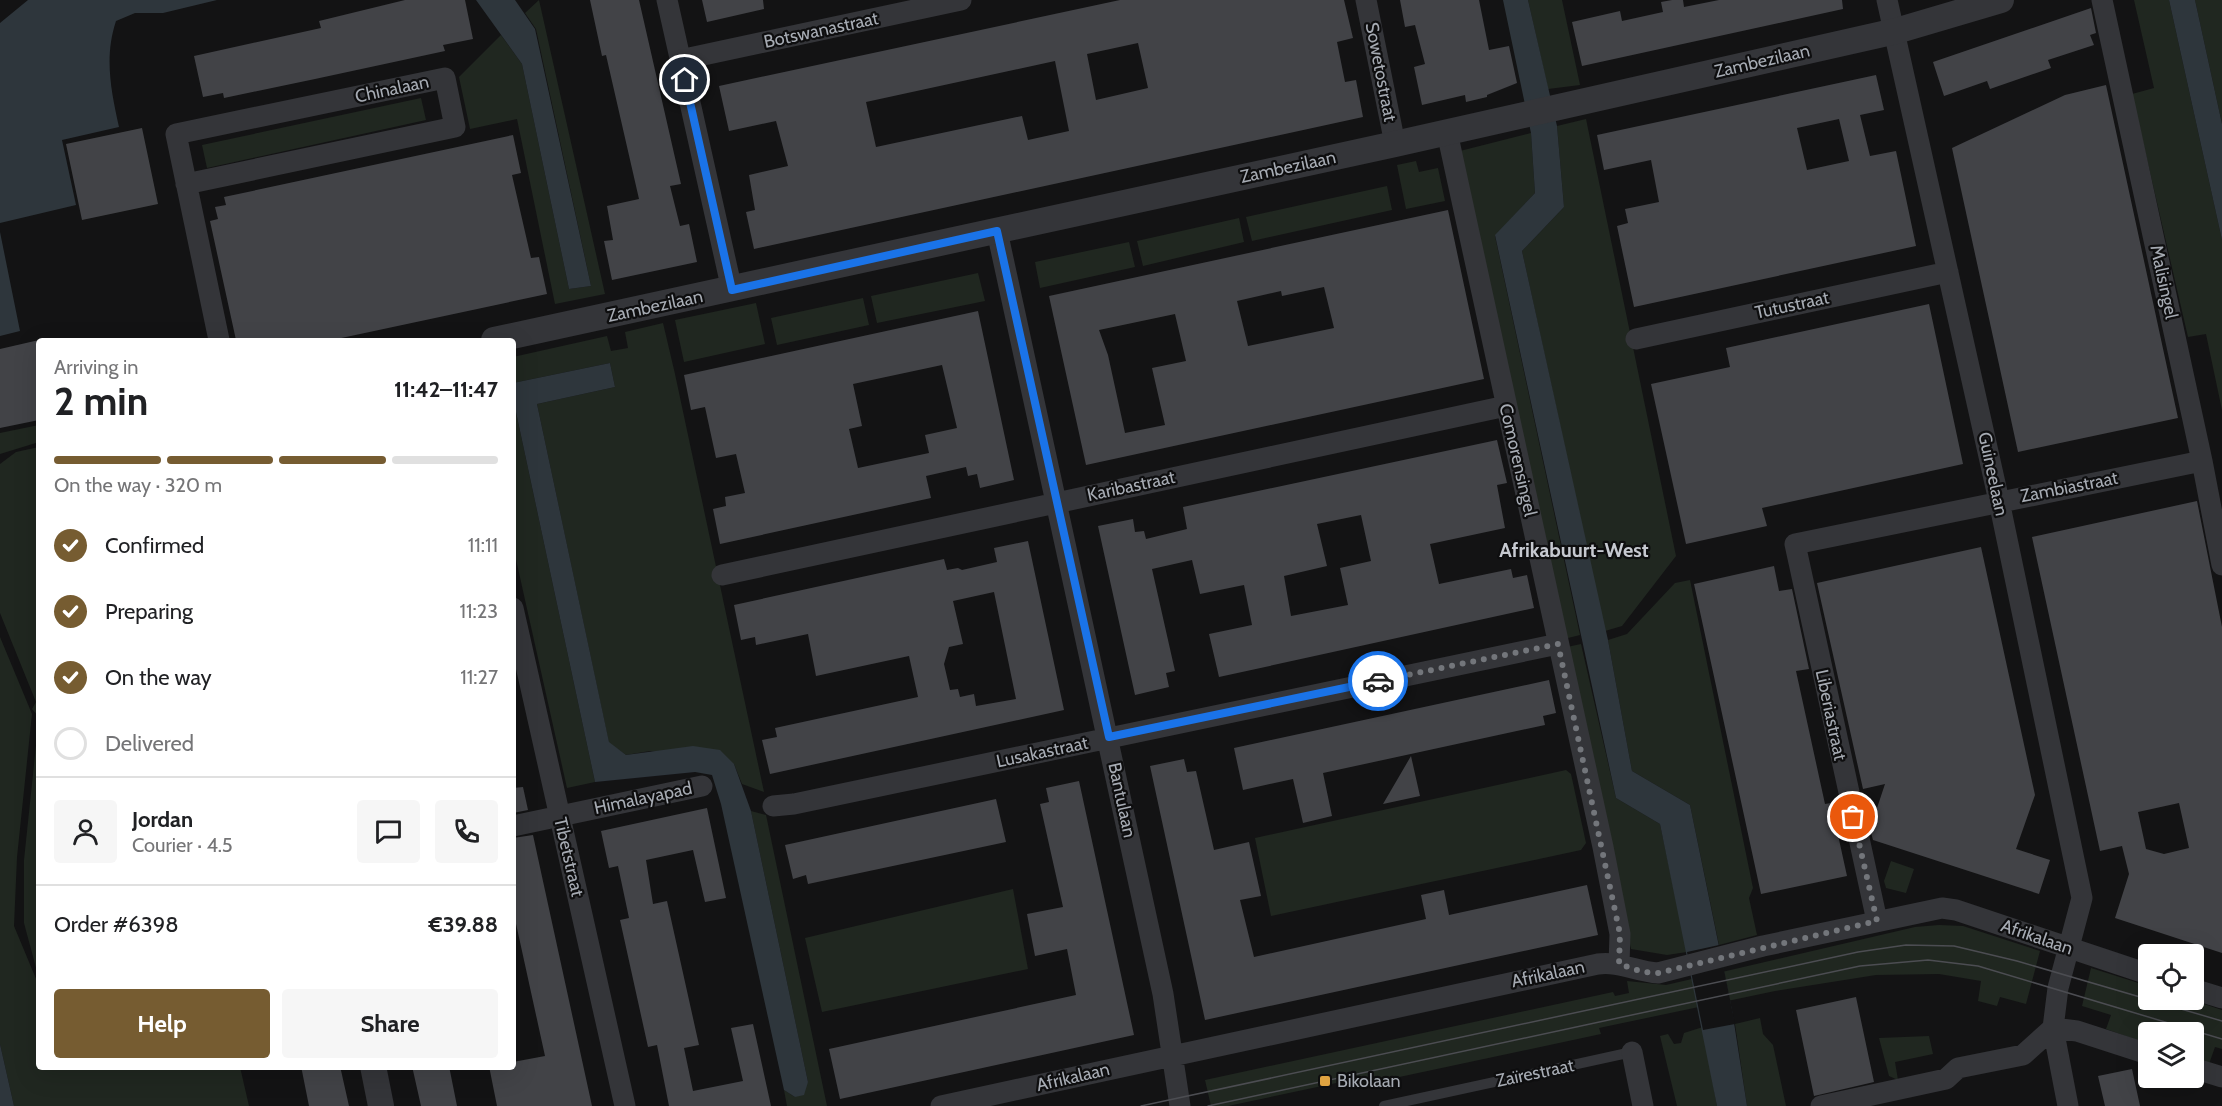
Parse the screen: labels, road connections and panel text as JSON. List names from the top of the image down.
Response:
{
  "streets": {
    "street": [
      "Botswanastraat",
      "Zambezilaan",
      "Sowetostraat",
      "Chinalaan",
      "Malisingel",
      "Tutustraat",
      "Comorensingel",
      "Guineelaan",
      "Karibastraat",
      "Zambiastraat",
      "Liberiastraat",
      "Lusakastraat",
      "Himalayapad",
      "Bantulaan",
      "Tibetstraat",
      "Afrikalaan",
      "Zaïrestraat"
    ]
  },
  "crossings": [
    ["Zambezilaan", "Sowetostraat"],
    ["Zambezilaan", "Comorensingel"],
    ["Zambezilaan", "Guineelaan"],
    ["Zambezilaan", "Bantulaan"],
    ["Malisingel", "Zambiastraat"],
    ["Tutustraat", "Guineelaan"],
    ["Comorensingel", "Karibastraat"],
    ["Comorensingel", "Lusakastraat"],
    ["Comorensingel", "Afrikalaan"],
    ["Guineelaan", "Zambiastraat"],
    ["Guineelaan", "Afrikalaan"],
    ["Karibastraat", "Bantulaan"],
    ["Zambiastraat", "Liberiastraat"],
    ["Liberiastraat", "Afrikalaan"],
    ["Lusakastraat", "Bantulaan"],
    ["Himalayapad", "Tibetstraat"],
    ["Bantulaan", "Afrikalaan"]
  ],
  "districts": ["Afrikabuurt-West"],
  "places": {
    "transit": ["Bikolaan"]
  },
  "page": {
    "heading": ["2 min", "Arriving in", "11:42–11:47"],
    "panel": [
      "Jordan",
      "Courier · 4.5",
      "Order #6398",
      "€39.88"
    ],
    "bar": "On the way · 320 m",
    "list": [
      ["Confirmed", "11:11"],
      ["Preparing", "11:23"],
      ["On the way", "11:27"],
      "Delivered"
    ],
    "buttons": ["Help", "Share"]
  }
}
